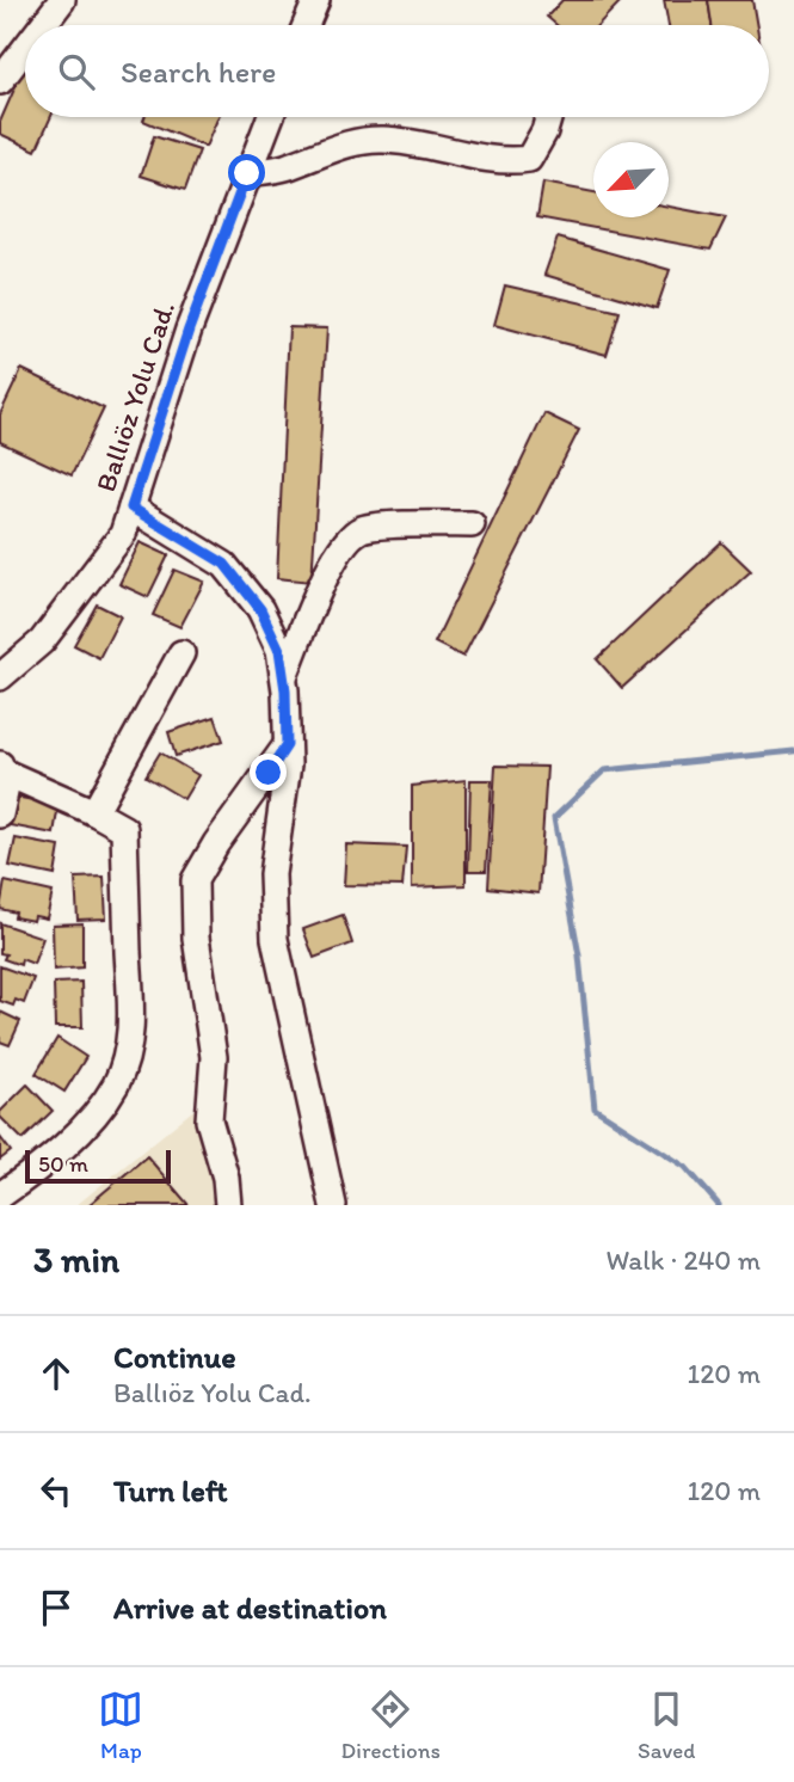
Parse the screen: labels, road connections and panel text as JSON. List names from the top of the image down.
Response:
{
  "streets": {
    "street": ["Ballıöz Yolu Cad."]
  },
  "scale_bar": "50 m",
  "north": "bottom left",
  "page": {
    "search": "Search here",
    "scale": "50 m",
    "heading": ["3 min", "Walk · 240 m"],
    "list": [
      ["Continue", "Ballıöz Yolu Cad.", "120 m"],
      ["Turn left", "120 m"],
      "Arrive at destination"
    ],
    "nav": ["Map", "Directions", "Saved"]
  }
}
